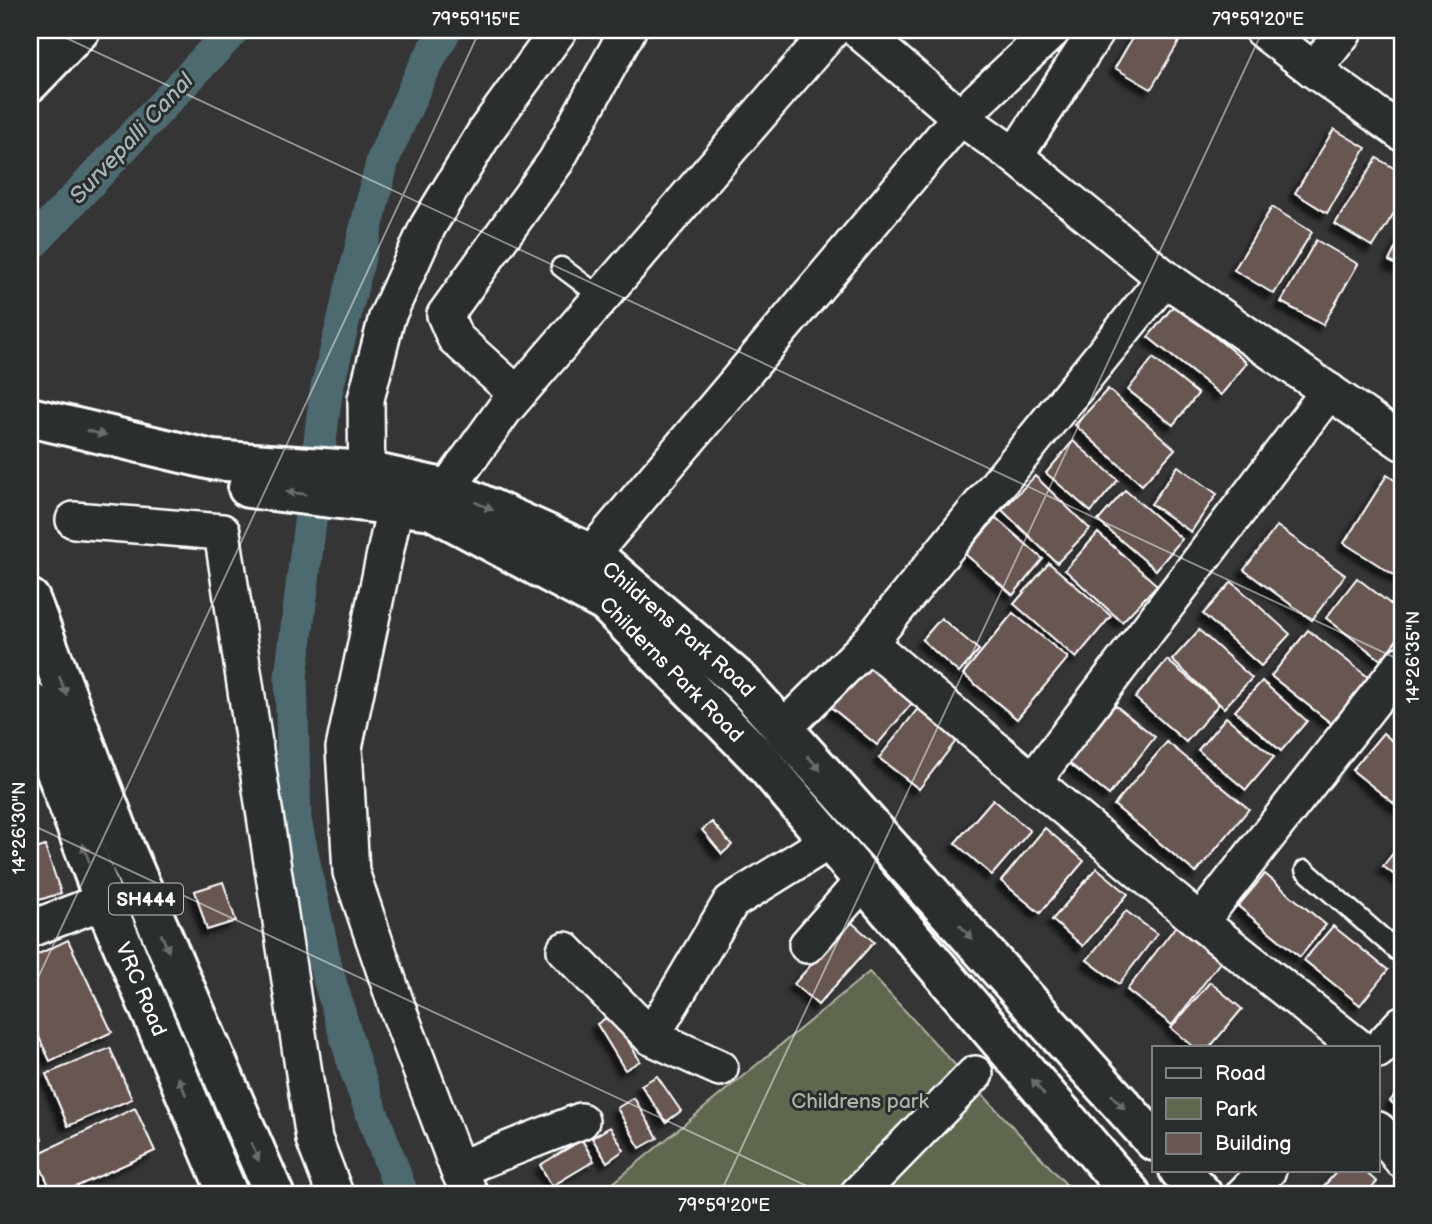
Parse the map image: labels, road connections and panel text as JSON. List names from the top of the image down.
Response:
{
  "streets": {
    "street": [
      "Childrens Park Road",
      "Childerns Park Road",
      "SH444",
      "VRC Road"
    ]
  },
  "crossings": [
    ["Childrens Park Road", "Childerns Park Road"]
  ],
  "water": ["Survepalli Canal"],
  "parks": ["Childrens park"],
  "legend": ["Road", "Park", "Building"],
  "coordinates": [
    "79°59'15\"E",
    "79°59'20\"E",
    "14°26'35\"N",
    "14°26'30\"N"
  ]
}
